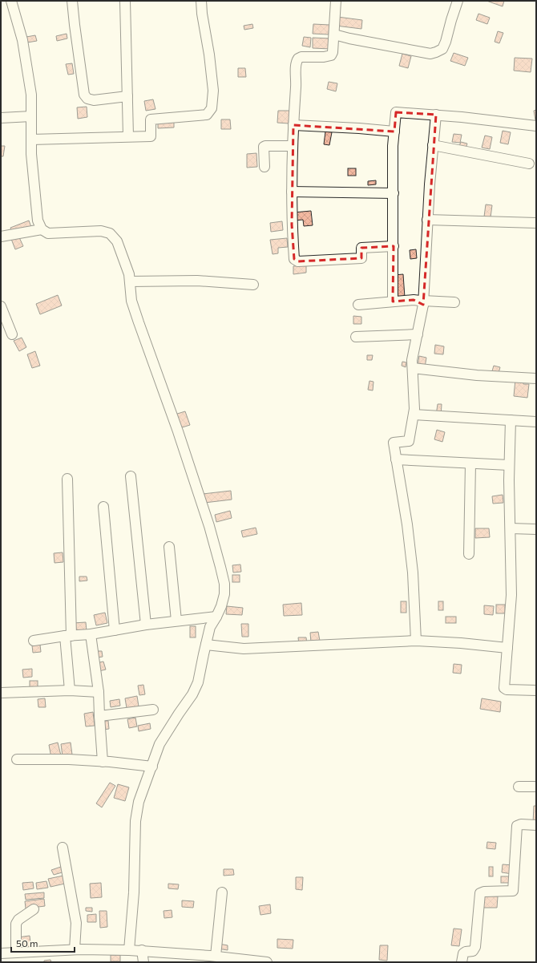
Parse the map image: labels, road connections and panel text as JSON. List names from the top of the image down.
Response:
{
  "scale_bar": "50 m"
}
